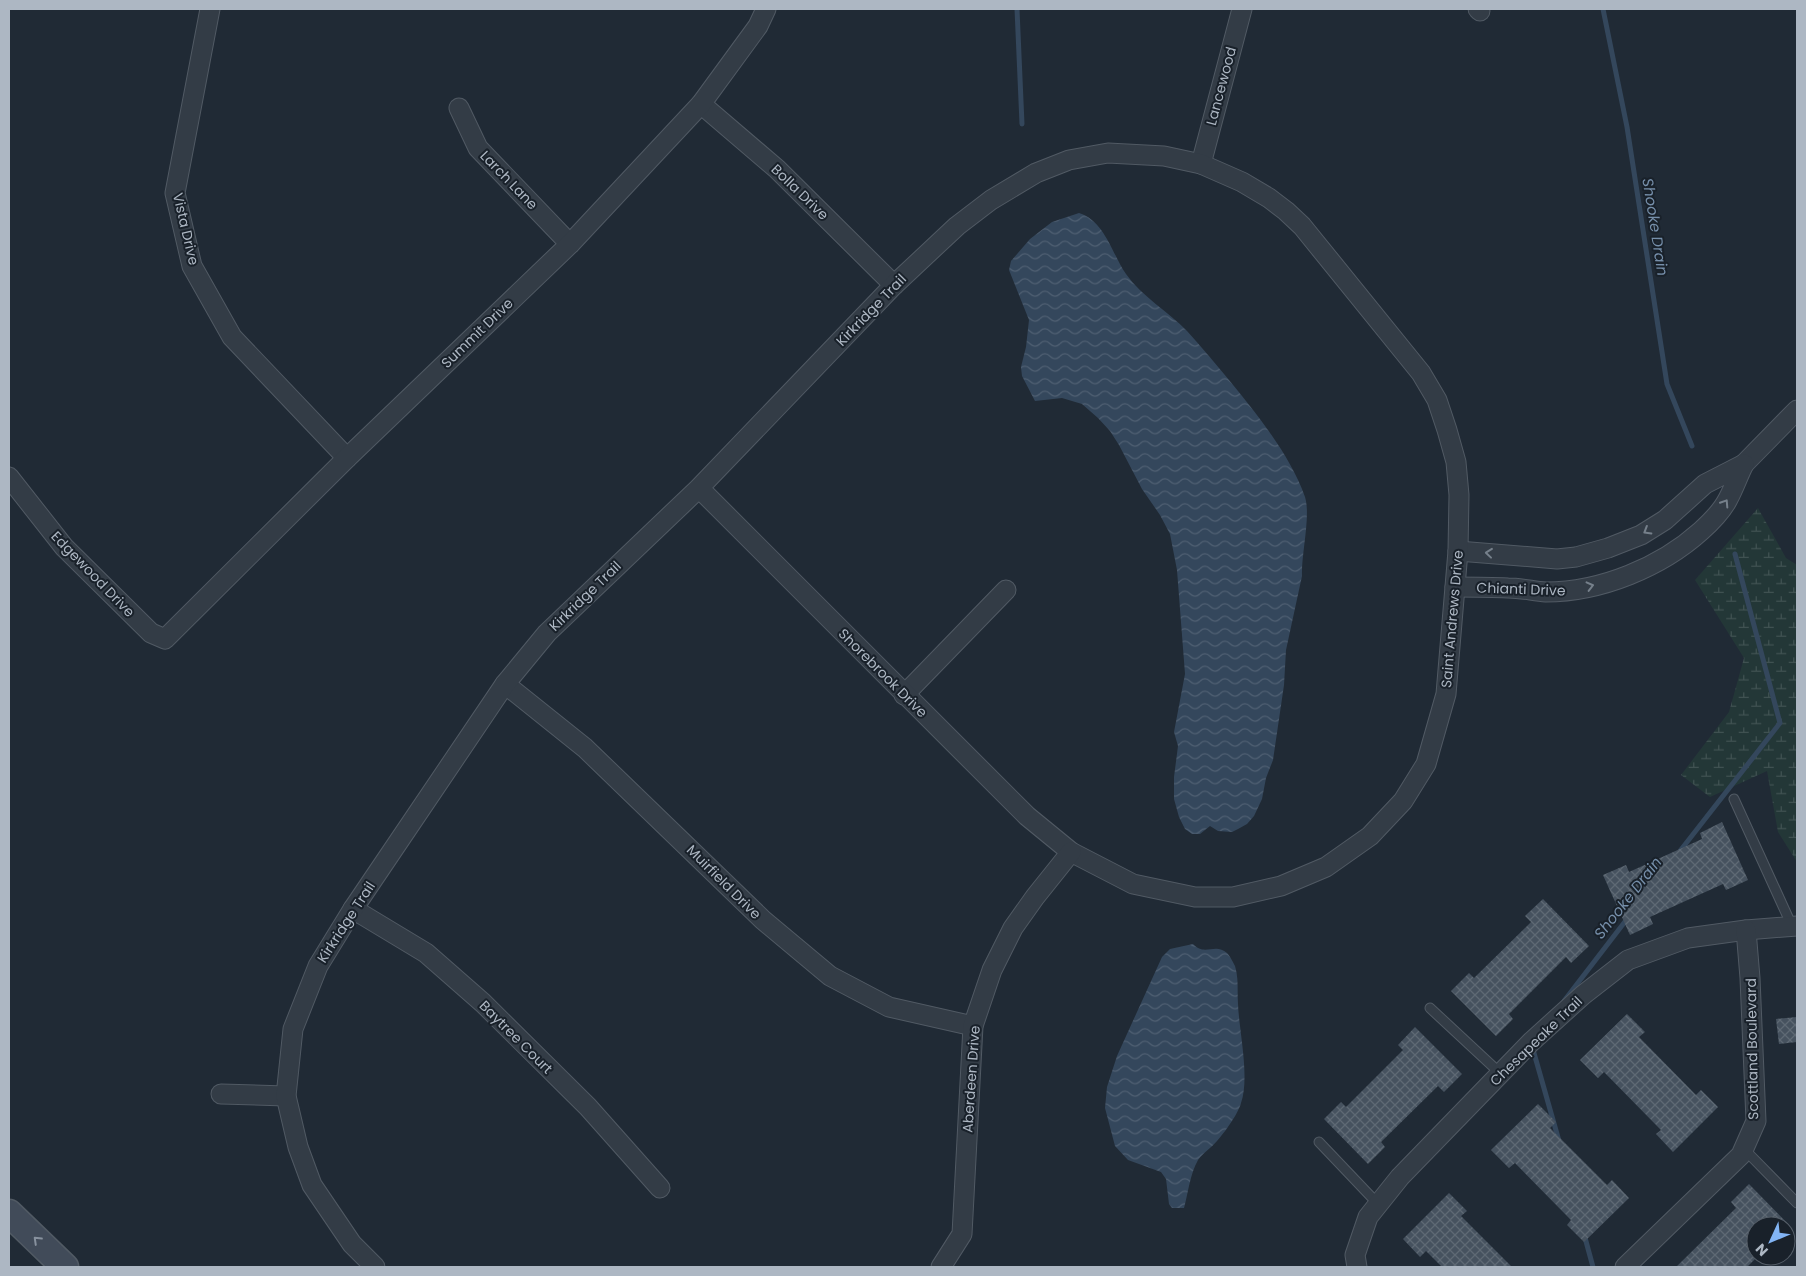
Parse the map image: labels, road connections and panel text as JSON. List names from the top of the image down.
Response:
{
  "streets": {
    "street": [
      "Lancewood",
      "Larch Lane",
      "Bolla Drive",
      "Vista Drive",
      "Kirkridge Trail",
      "Summit Drive",
      "Edgewood Drive",
      "Chianti Drive",
      "Saint Andrews Drive",
      "Shorebrook Drive",
      "Muirfield Drive",
      "Baytree Court",
      "Chesapeake Trail",
      "Scottland Boulevard",
      "Aberdeen Drive"
    ]
  },
  "crossings": [
    ["Lancewood", "Kirkridge Trail"],
    ["Lancewood", "Saint Andrews Drive"],
    ["Larch Lane", "Summit Drive"],
    ["Bolla Drive", "Kirkridge Trail"],
    ["Bolla Drive", "Summit Drive"],
    ["Vista Drive", "Summit Drive"],
    ["Kirkridge Trail", "Saint Andrews Drive"],
    ["Kirkridge Trail", "Shorebrook Drive"],
    ["Kirkridge Trail", "Muirfield Drive"],
    ["Kirkridge Trail", "Baytree Court"],
    ["Summit Drive", "Edgewood Drive"],
    ["Chianti Drive", "Saint Andrews Drive"],
    ["Saint Andrews Drive", "Shorebrook Drive"],
    ["Saint Andrews Drive", "Aberdeen Drive"],
    ["Shorebrook Drive", "Aberdeen Drive"],
    ["Muirfield Drive", "Aberdeen Drive"],
    ["Chesapeake Trail", "Scottland Boulevard"]
  ],
  "water": ["Shooke Drain"],
  "north": "bottom left"
}
